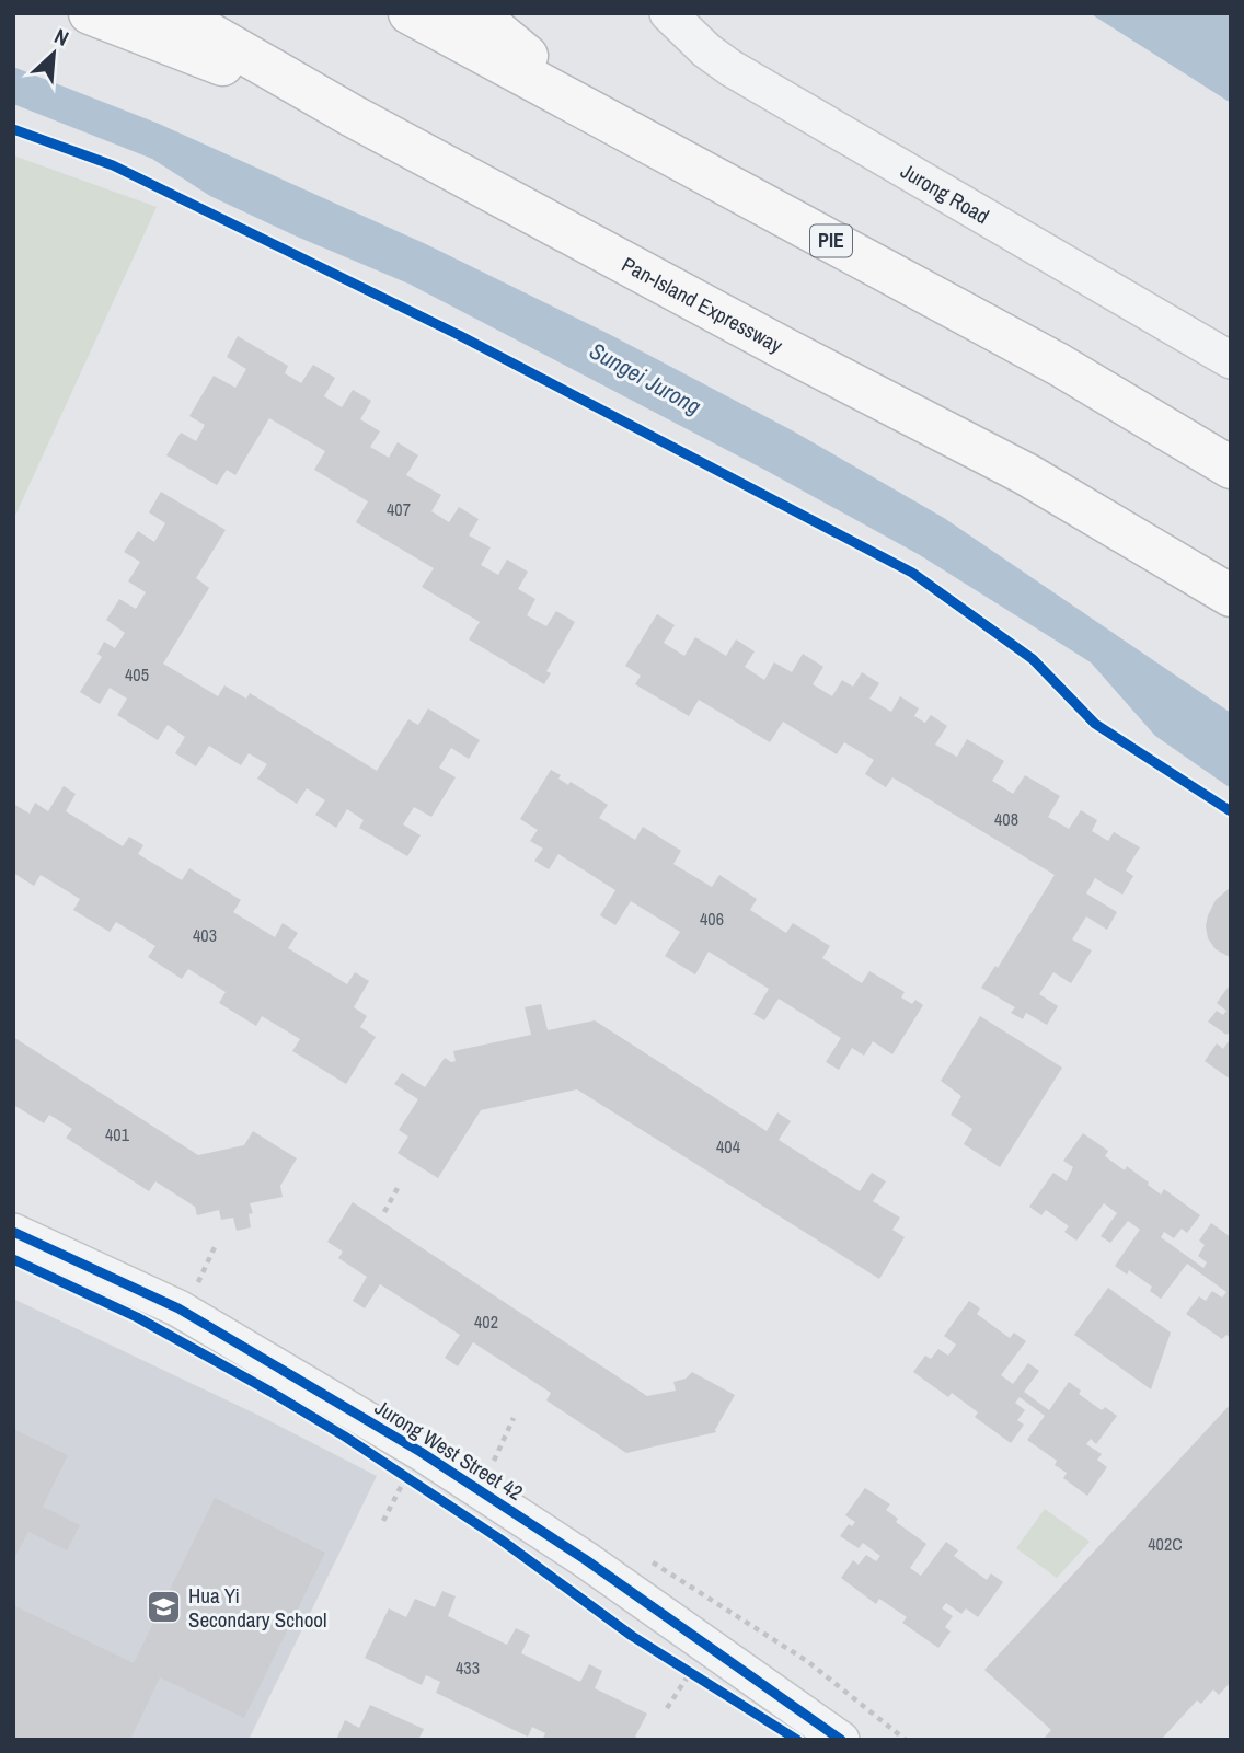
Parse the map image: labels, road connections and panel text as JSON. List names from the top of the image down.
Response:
{
  "streets": {
    "highway": ["PIE", "Pan-Island Expressway"],
    "street": ["Jurong Road", "Jurong West Street 42"]
  },
  "water": ["Sungei Jurong"],
  "places": {
    "school or university": ["Hua Yi Secondary School"]
  },
  "house_numbers": [
    "407",
    "405",
    "408",
    "406",
    "403",
    "401",
    "404",
    "402",
    "402C",
    "433"
  ],
  "north": "top right"
}
